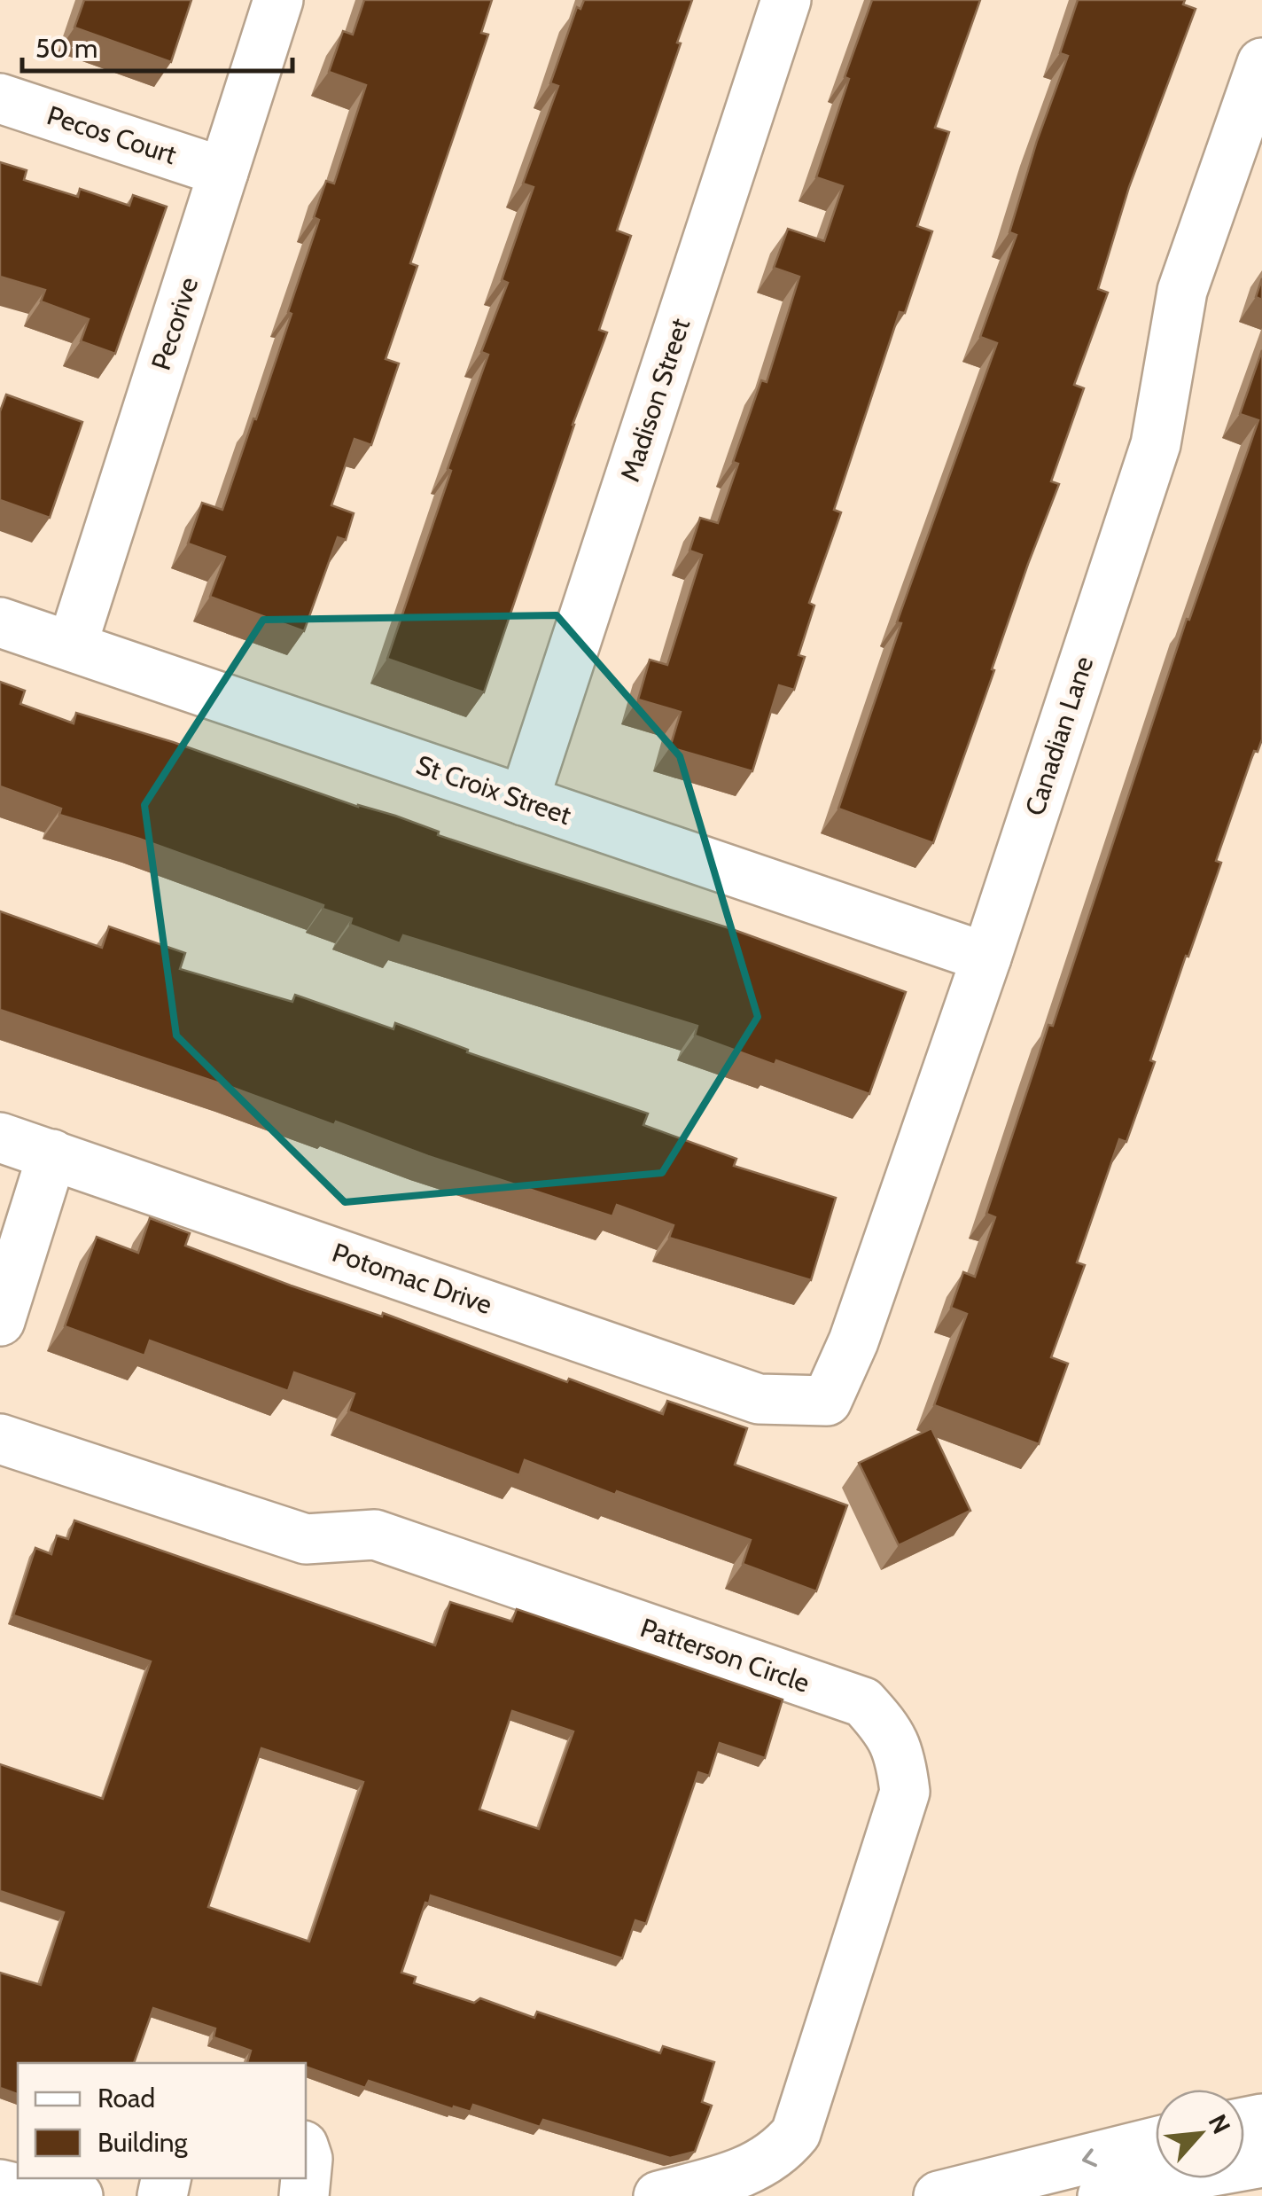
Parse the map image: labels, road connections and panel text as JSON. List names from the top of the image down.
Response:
{
  "streets": {
    "street": [
      "Pecos Court",
      "Pecorive",
      "Madison Street",
      "Canadian Lane",
      "St Croix Street",
      "Potomac Drive",
      "Patterson Circle"
    ]
  },
  "crossings": [
    ["Pecos Court", "Pecorive"],
    ["Pecorive", "St Croix Street"],
    ["Madison Street", "St Croix Street"],
    ["Canadian Lane", "St Croix Street"],
    ["Canadian Lane", "Potomac Drive"]
  ],
  "legend": ["Road", "Building"],
  "scale_bar": "50 m",
  "north": "top right"
}
